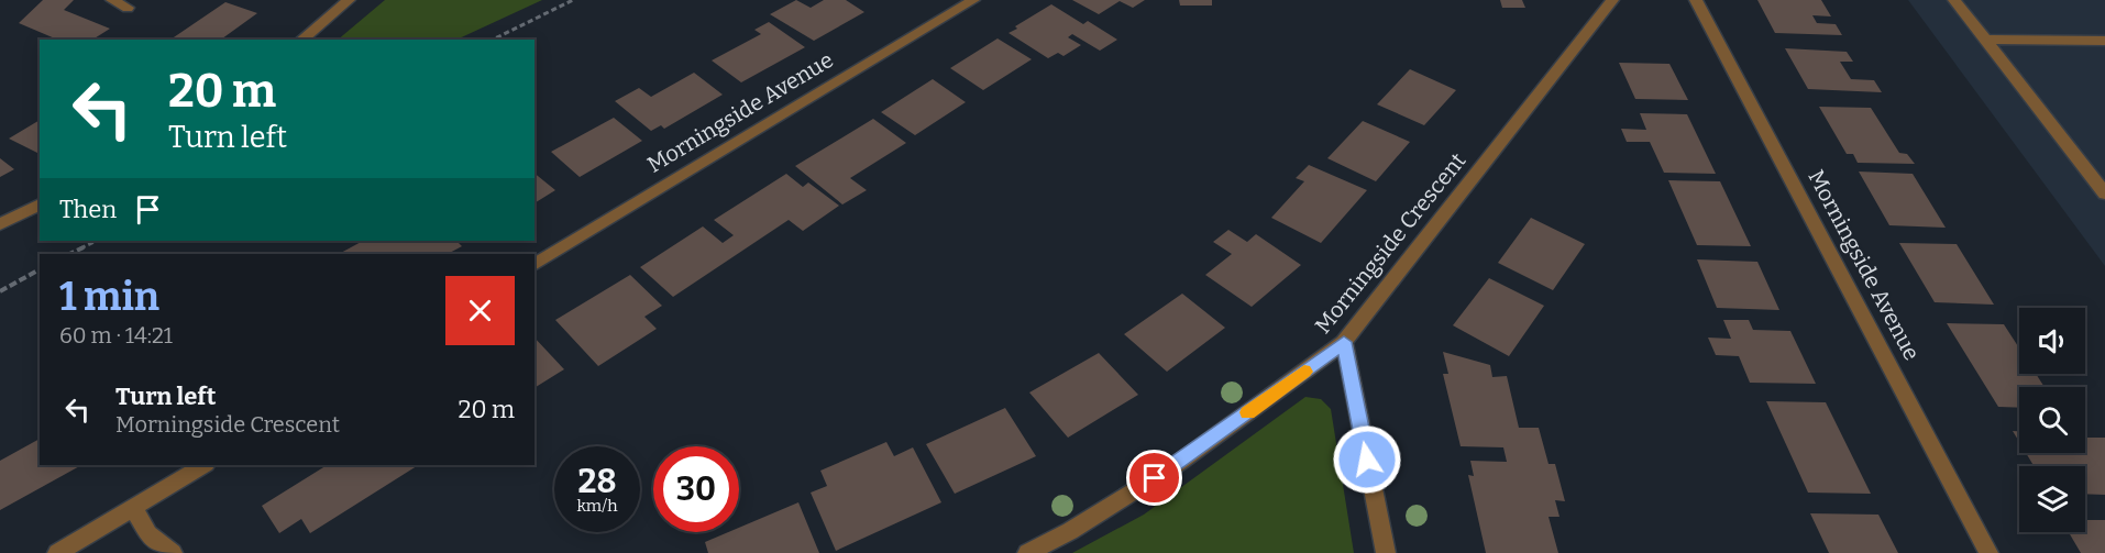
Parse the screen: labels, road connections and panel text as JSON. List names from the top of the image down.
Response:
{
  "streets": {
    "street": ["Morningside Avenue", "Morningside Crescent"]
  },
  "page": {
    "turn": ["20 m", "Turn left"],
    "then": "Then",
    "heading": ["1 min", "60 m · 14:21"],
    "list": [
      {
        "name": "Turn left",
        "note": "Morningside Crescent",
        "value": "20 m"
      }
    ],
    "speed": "28 km/h",
    "limit": "30"
  }
}
